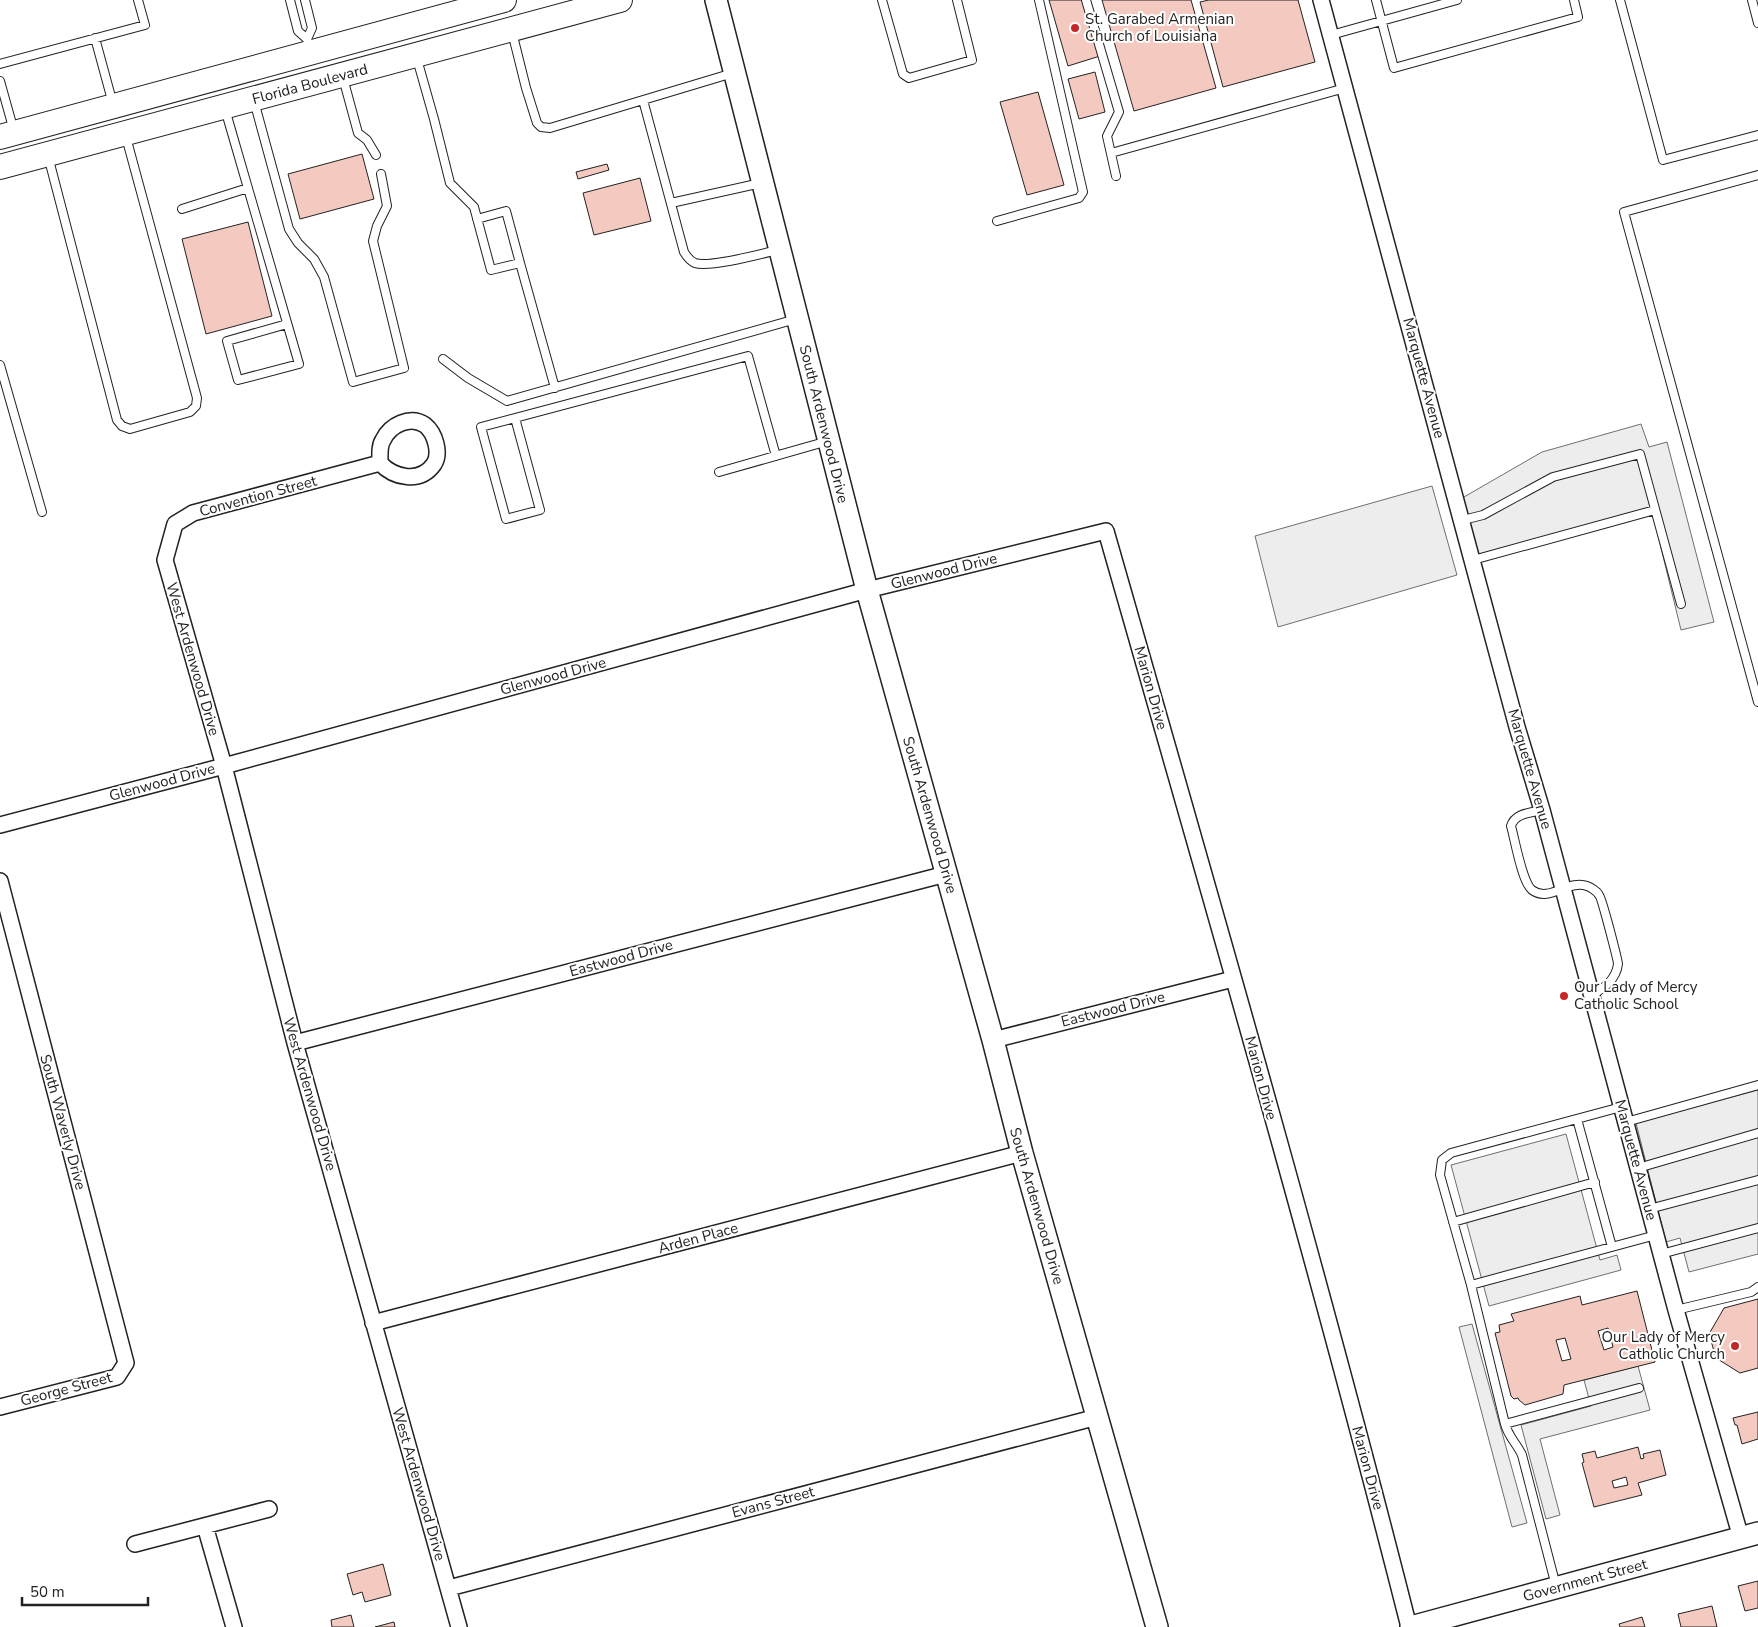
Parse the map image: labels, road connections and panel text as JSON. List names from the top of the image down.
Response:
{
  "streets": {
    "main road": ["Florida Boulevard"],
    "street": [
      "Marquette Avenue",
      "South Ardenwood Drive",
      "Convention Street",
      "Glenwood Drive",
      "West Ardenwood Drive",
      "Marion Drive",
      "Eastwood Drive",
      "South Waverly Drive",
      "Arden Place",
      "George Street",
      "Evans Street",
      "Government Street"
    ]
  },
  "crossings": [
    ["Marquette Avenue", "Government Street"],
    ["South Ardenwood Drive", "Glenwood Drive"],
    ["South Ardenwood Drive", "Eastwood Drive"],
    ["South Ardenwood Drive", "Arden Place"],
    ["South Ardenwood Drive", "Evans Street"],
    ["Convention Street", "West Ardenwood Drive"],
    ["Glenwood Drive", "West Ardenwood Drive"],
    ["Glenwood Drive", "Marion Drive"],
    ["West Ardenwood Drive", "Eastwood Drive"],
    ["West Ardenwood Drive", "Arden Place"],
    ["West Ardenwood Drive", "Evans Street"],
    ["Marion Drive", "Eastwood Drive"],
    ["Marion Drive", "Government Street"],
    ["South Waverly Drive", "George Street"]
  ],
  "places": ["St. Garabed Armenian Church of Louisiana", "Our Lady of Mercy Catholic School", "Our Lady of Mercy Catholic Church"],
  "scale_bar": "50 m"
}
